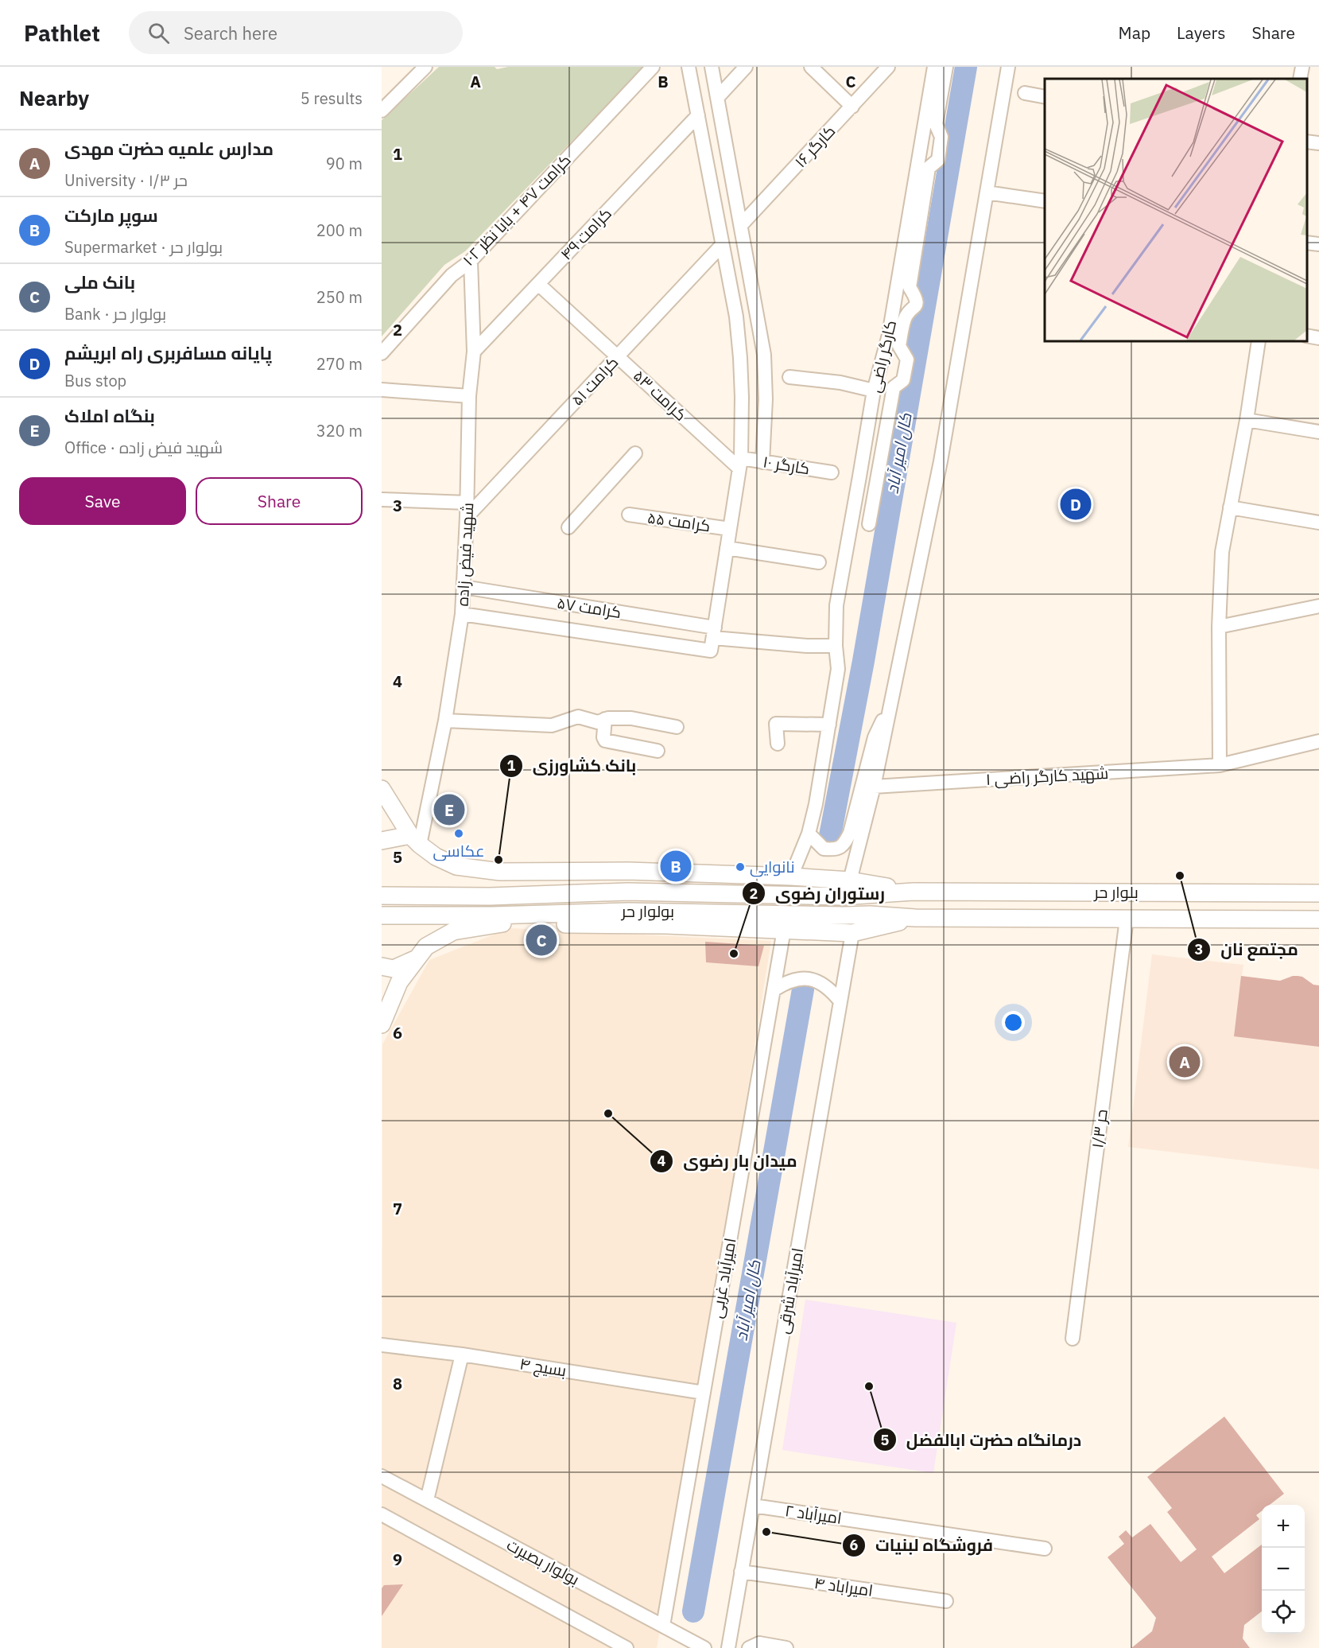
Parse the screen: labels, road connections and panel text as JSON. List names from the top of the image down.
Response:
{
  "streets": {
    "main road": ["بلوار حر", "بولوار حر"],
    "street": [
      "کارگر ۱۶",
      "کرامت ۴۷ + بابا نظر ۱۰۲",
      "کرامت ۴۹",
      "کارگر راضی",
      "کرامت ۵۱",
      "کرامت ۵۳",
      "کارگر ۱۰",
      "کرامت ۵۵",
      "شهید فیض زاده",
      "کرامت ۵۷",
      "شهید کارگر راضی ۱",
      "حر ۱/۳",
      "امیرآباد غربی",
      "امیرآباد شرقی",
      "بسیج ۴",
      "امیرآباد ۲",
      "بولوار بصیرت",
      "امیراباد ۴"
    ]
  },
  "crossings": [
    ["کرامت ۴۷ + بابا نظر ۱۰۲", "شهید فیض زاده"],
    ["کرامت ۴۹", "کرامت ۵۳"],
    ["کرامت ۴۹", "شهید فیض زاده"],
    ["کرامت ۵۱", "کرامت ۵۳"],
    ["کرامت ۵۱", "شهید فیض زاده"],
    ["کرامت ۵۳", "کارگر ۱۰"],
    ["شهید فیض زاده", "کرامت ۵۷"],
    ["بلوار حر", "بولوار حر"],
    ["بلوار حر", "حر ۱/۳"],
    ["امیرآباد غربی", "بسیج ۴"],
    ["امیرآباد غربی", "بولوار بصیرت"],
    ["امیرآباد شرقی", "امیرآباد ۲"],
    ["امیرآباد شرقی", "امیراباد ۴"]
  ],
  "water": ["کال امیر آباد"],
  "places": [
    "عکاسی",
    "بانک کشاورزی",
    "نانوایی",
    "مجتمع نان",
    "رستوران رضوی",
    "میدان بار رضوی",
    "درمانگاه حضرت ابالفضل",
    "فروشگاه لبنیات"
  ],
  "page": {
    "header": "Pathlet",
    "search": "Search here",
    "nav": ["Map", "Layers", "Share"],
    "heading": ["Nearby", "5 results"],
    "list": [
      {
        "mark": "A",
        "name": "مدارس علمیه حضرت مهدی",
        "note": "University · حر ۱/۳",
        "value": "90 m"
      },
      {
        "mark": "B",
        "name": "سوپر مارکت",
        "note": "Supermarket · بولوار حر",
        "value": "200 m"
      },
      {
        "mark": "C",
        "name": "بانک ملی",
        "note": "Bank · بولوار حر",
        "value": "250 m"
      },
      {
        "mark": "D",
        "name": "پایانه مسافربری راه ابریشم",
        "note": "Bus stop",
        "value": "270 m"
      },
      {
        "mark": "E",
        "name": "بنگاه املاک",
        "note": "Office · شهید فیض زاده",
        "value": "320 m"
      }
    ],
    "buttons": ["Save", "Share"],
    "pins": [
      "D",
      "E",
      "B",
      "C",
      "A"
    ],
    "map_buttons": ["+", "−"]
  },
  "grid": {
    "columns": ["A", "B", "C"],
    "rows": [
      "1",
      "2",
      "3",
      "4",
      "5",
      "6",
      "7",
      "8",
      "9"
    ]
  }
}
